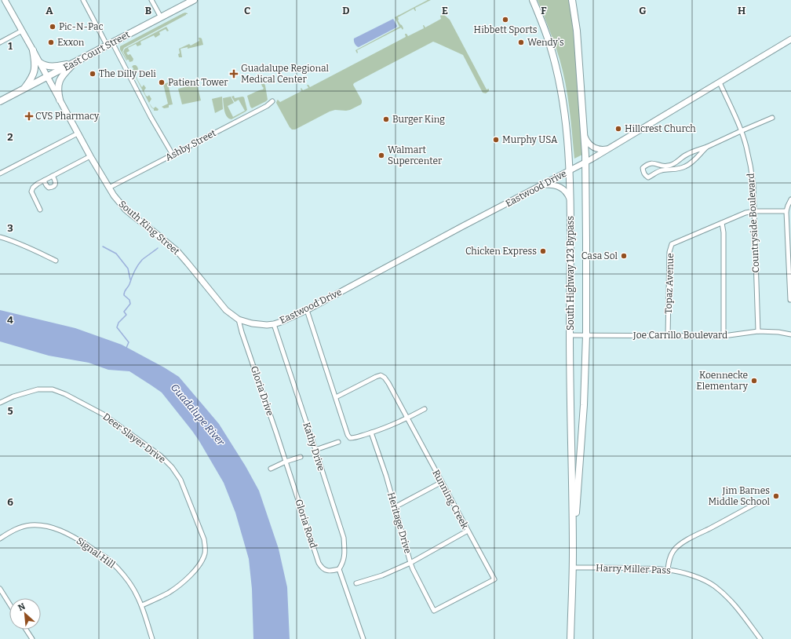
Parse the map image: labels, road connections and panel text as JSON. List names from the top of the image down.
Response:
{
  "streets": {
    "main road": [
      "East Court Street",
      "Eastwood Drive",
      "South King Street",
      "South Highway 123 Bypass"
    ],
    "street": [
      "Ashby Street",
      "Countryside Boulevard",
      "Topaz Avenue",
      "Joe Carrillo Boulevard",
      "Gloria Drive",
      "Deer Slayer Drive",
      "Kathy Drive",
      "Running Creek",
      "Heritage Drive",
      "Gloria Road",
      "Signal Hill",
      "Harry Miller Pass"
    ]
  },
  "crossings": [
    ["East Court Street", "South King Street"],
    ["Ashby Street", "South King Street"],
    ["Eastwood Drive", "Countryside Boulevard"],
    ["Eastwood Drive", "South King Street"],
    ["Eastwood Drive", "South Highway 123 Bypass"],
    ["Eastwood Drive", "Kathy Drive"],
    ["Countryside Boulevard", "Topaz Avenue"],
    ["Countryside Boulevard", "Joe Carrillo Boulevard"],
    ["South King Street", "Gloria Drive"],
    ["South King Street", "Kathy Drive"],
    ["South Highway 123 Bypass", "Joe Carrillo Boulevard"],
    ["South Highway 123 Bypass", "Harry Miller Pass"],
    ["Topaz Avenue", "Joe Carrillo Boulevard"],
    ["Gloria Drive", "Gloria Road"],
    ["Deer Slayer Drive", "Signal Hill"],
    ["Kathy Drive", "Gloria Road"],
    ["Running Creek", "Heritage Drive"]
  ],
  "water": ["Guadalupe River"],
  "places": {
    "other": [
      "Hibbett Sports",
      "Pic-N-Pac",
      "Exxon",
      "Wendy's",
      "The Dilly Deli",
      "Patient Tower",
      "Burger King",
      "Hillcrest Church",
      "Murphy USA",
      "Walmart Supercenter",
      "Chicken Express",
      "Casa Sol",
      "Koennecke Elementary",
      "Jim Barnes Middle School"
    ],
    "health": ["Guadalupe Regional Medical Center", "CVS Pharmacy"]
  },
  "north": "top left",
  "grid": {
    "columns": [
      "A",
      "B",
      "C",
      "D",
      "E",
      "F",
      "G",
      "H"
    ],
    "rows": [
      "1",
      "2",
      "3",
      "4",
      "5",
      "6"
    ]
  }
}
